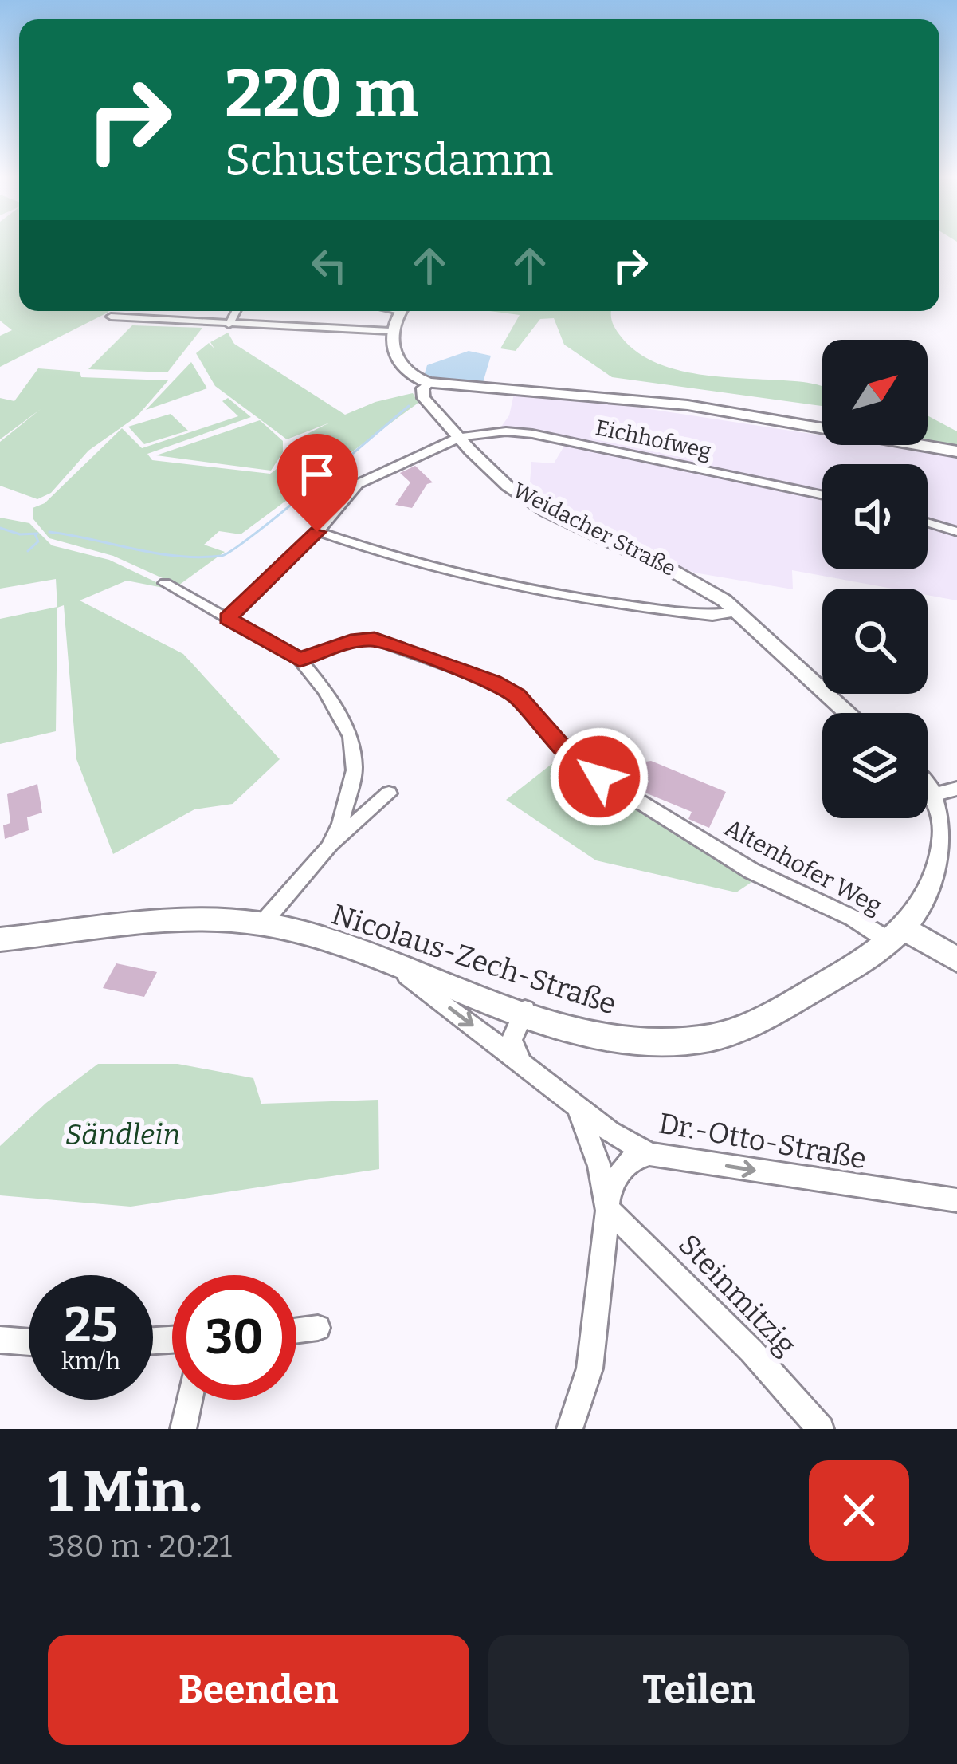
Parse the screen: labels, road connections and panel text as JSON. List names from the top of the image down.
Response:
{
  "streets": {
    "main road": ["Weidacher Straße"],
    "street": [
      "Eichhofweg",
      "Altenhofer Weg",
      "Nicolaus-Zech-Straße",
      "Dr.-Otto-Straße",
      "Steinmitzig"
    ]
  },
  "crossings": [
    ["Eichhofweg", "Weidacher Straße"],
    ["Altenhofer Weg", "Nicolaus-Zech-Straße"],
    ["Nicolaus-Zech-Straße", "Dr.-Otto-Straße"]
  ],
  "one_way": ["Dr.-Otto-Straße"],
  "parks": ["Sändlein"],
  "north": "top right",
  "page": {
    "turn": ["220 m", "Schustersdamm"],
    "speed": "25 km/h",
    "limit": "30",
    "heading": ["1 Min.", "380 m · 20:21"],
    "buttons": ["Beenden", "Teilen"]
  }
}
